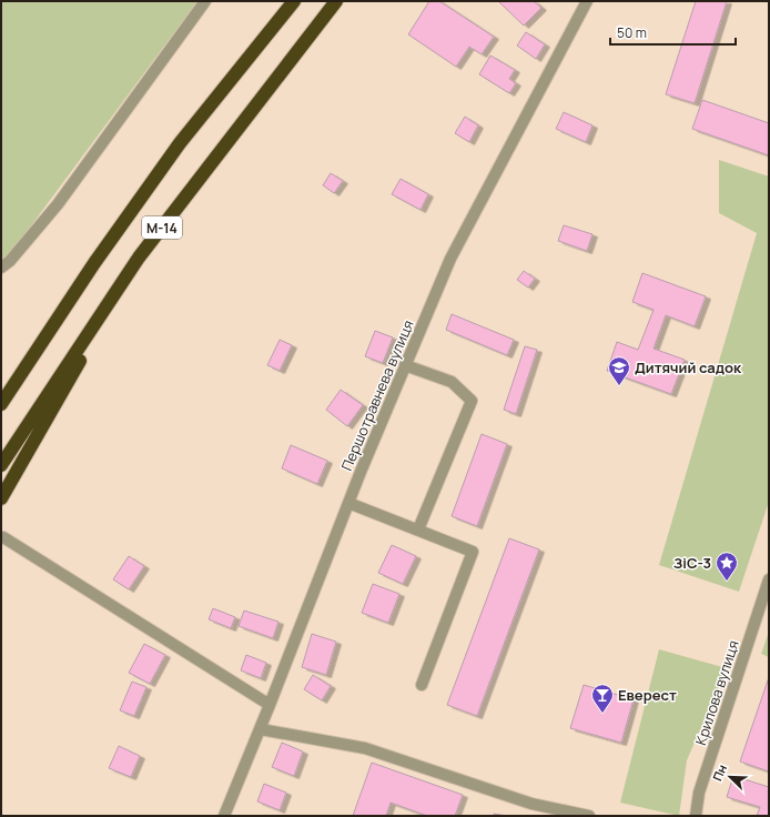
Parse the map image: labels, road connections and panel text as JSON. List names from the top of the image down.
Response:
{
  "streets": {
    "highway": ["М-14"],
    "street": ["Першотравнева вулиця", "Крилова вулиця"]
  },
  "places": {
    "school or university": ["Дитячий садок"],
    "place": ["ЗіС-3"],
    "bar": ["Еверест"]
  },
  "scale_bar": "50 m",
  "north": "top left"
}
